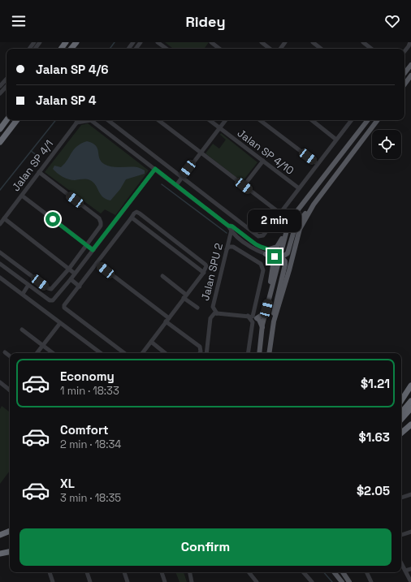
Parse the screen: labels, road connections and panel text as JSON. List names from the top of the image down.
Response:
{
  "streets": {
    "street": ["Jalan SP 4/10", "Jalan SP 4/1", "Jalan SPU 2"]
  },
  "page": {
    "header": "Ridey",
    "banner": ["Jalan SP 4/6", "Jalan SP 4"],
    "bubble": "2 min",
    "list": [
      {
        "name": "Economy",
        "note": "1 min · 18:33",
        "value": "$1.21"
      },
      {
        "name": "Comfort",
        "note": "2 min · 18:34",
        "value": "$1.63"
      },
      {
        "name": "XL",
        "note": "3 min · 18:35",
        "value": "$2.05"
      }
    ],
    "buttons": "Confirm"
  }
}
